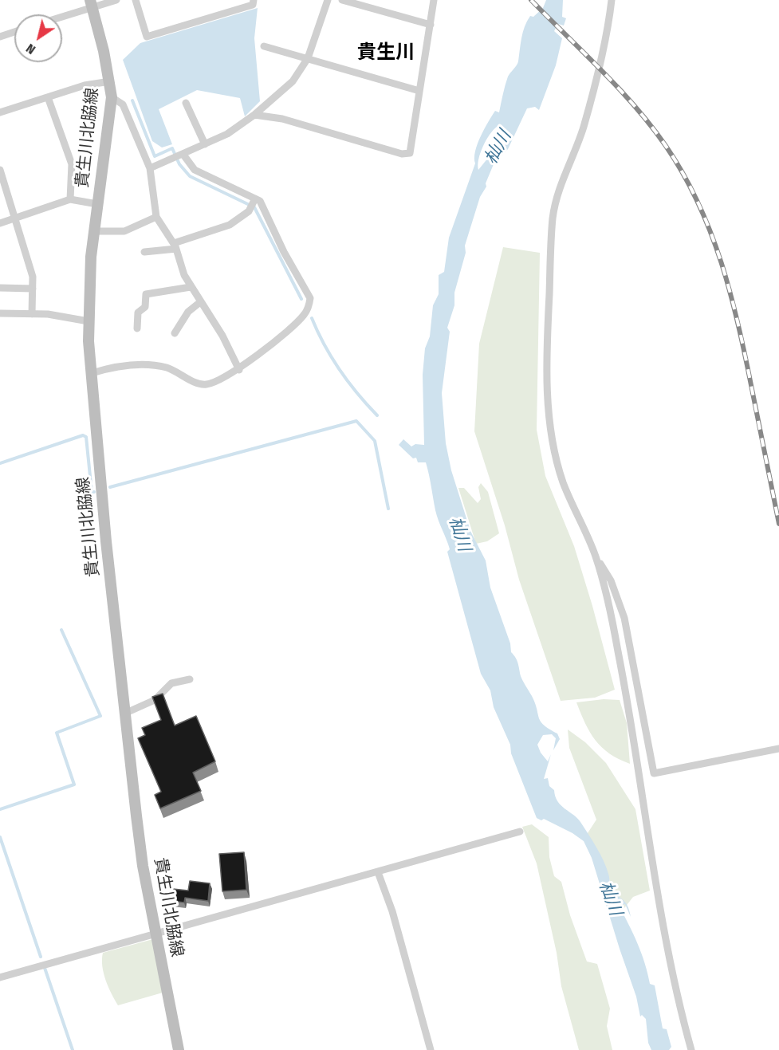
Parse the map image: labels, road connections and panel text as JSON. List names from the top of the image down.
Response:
{
  "streets": {
    "main road": ["貴生川北脇線"]
  },
  "districts": ["貴生川"],
  "water": ["杣川"],
  "north": "bottom left"
}
